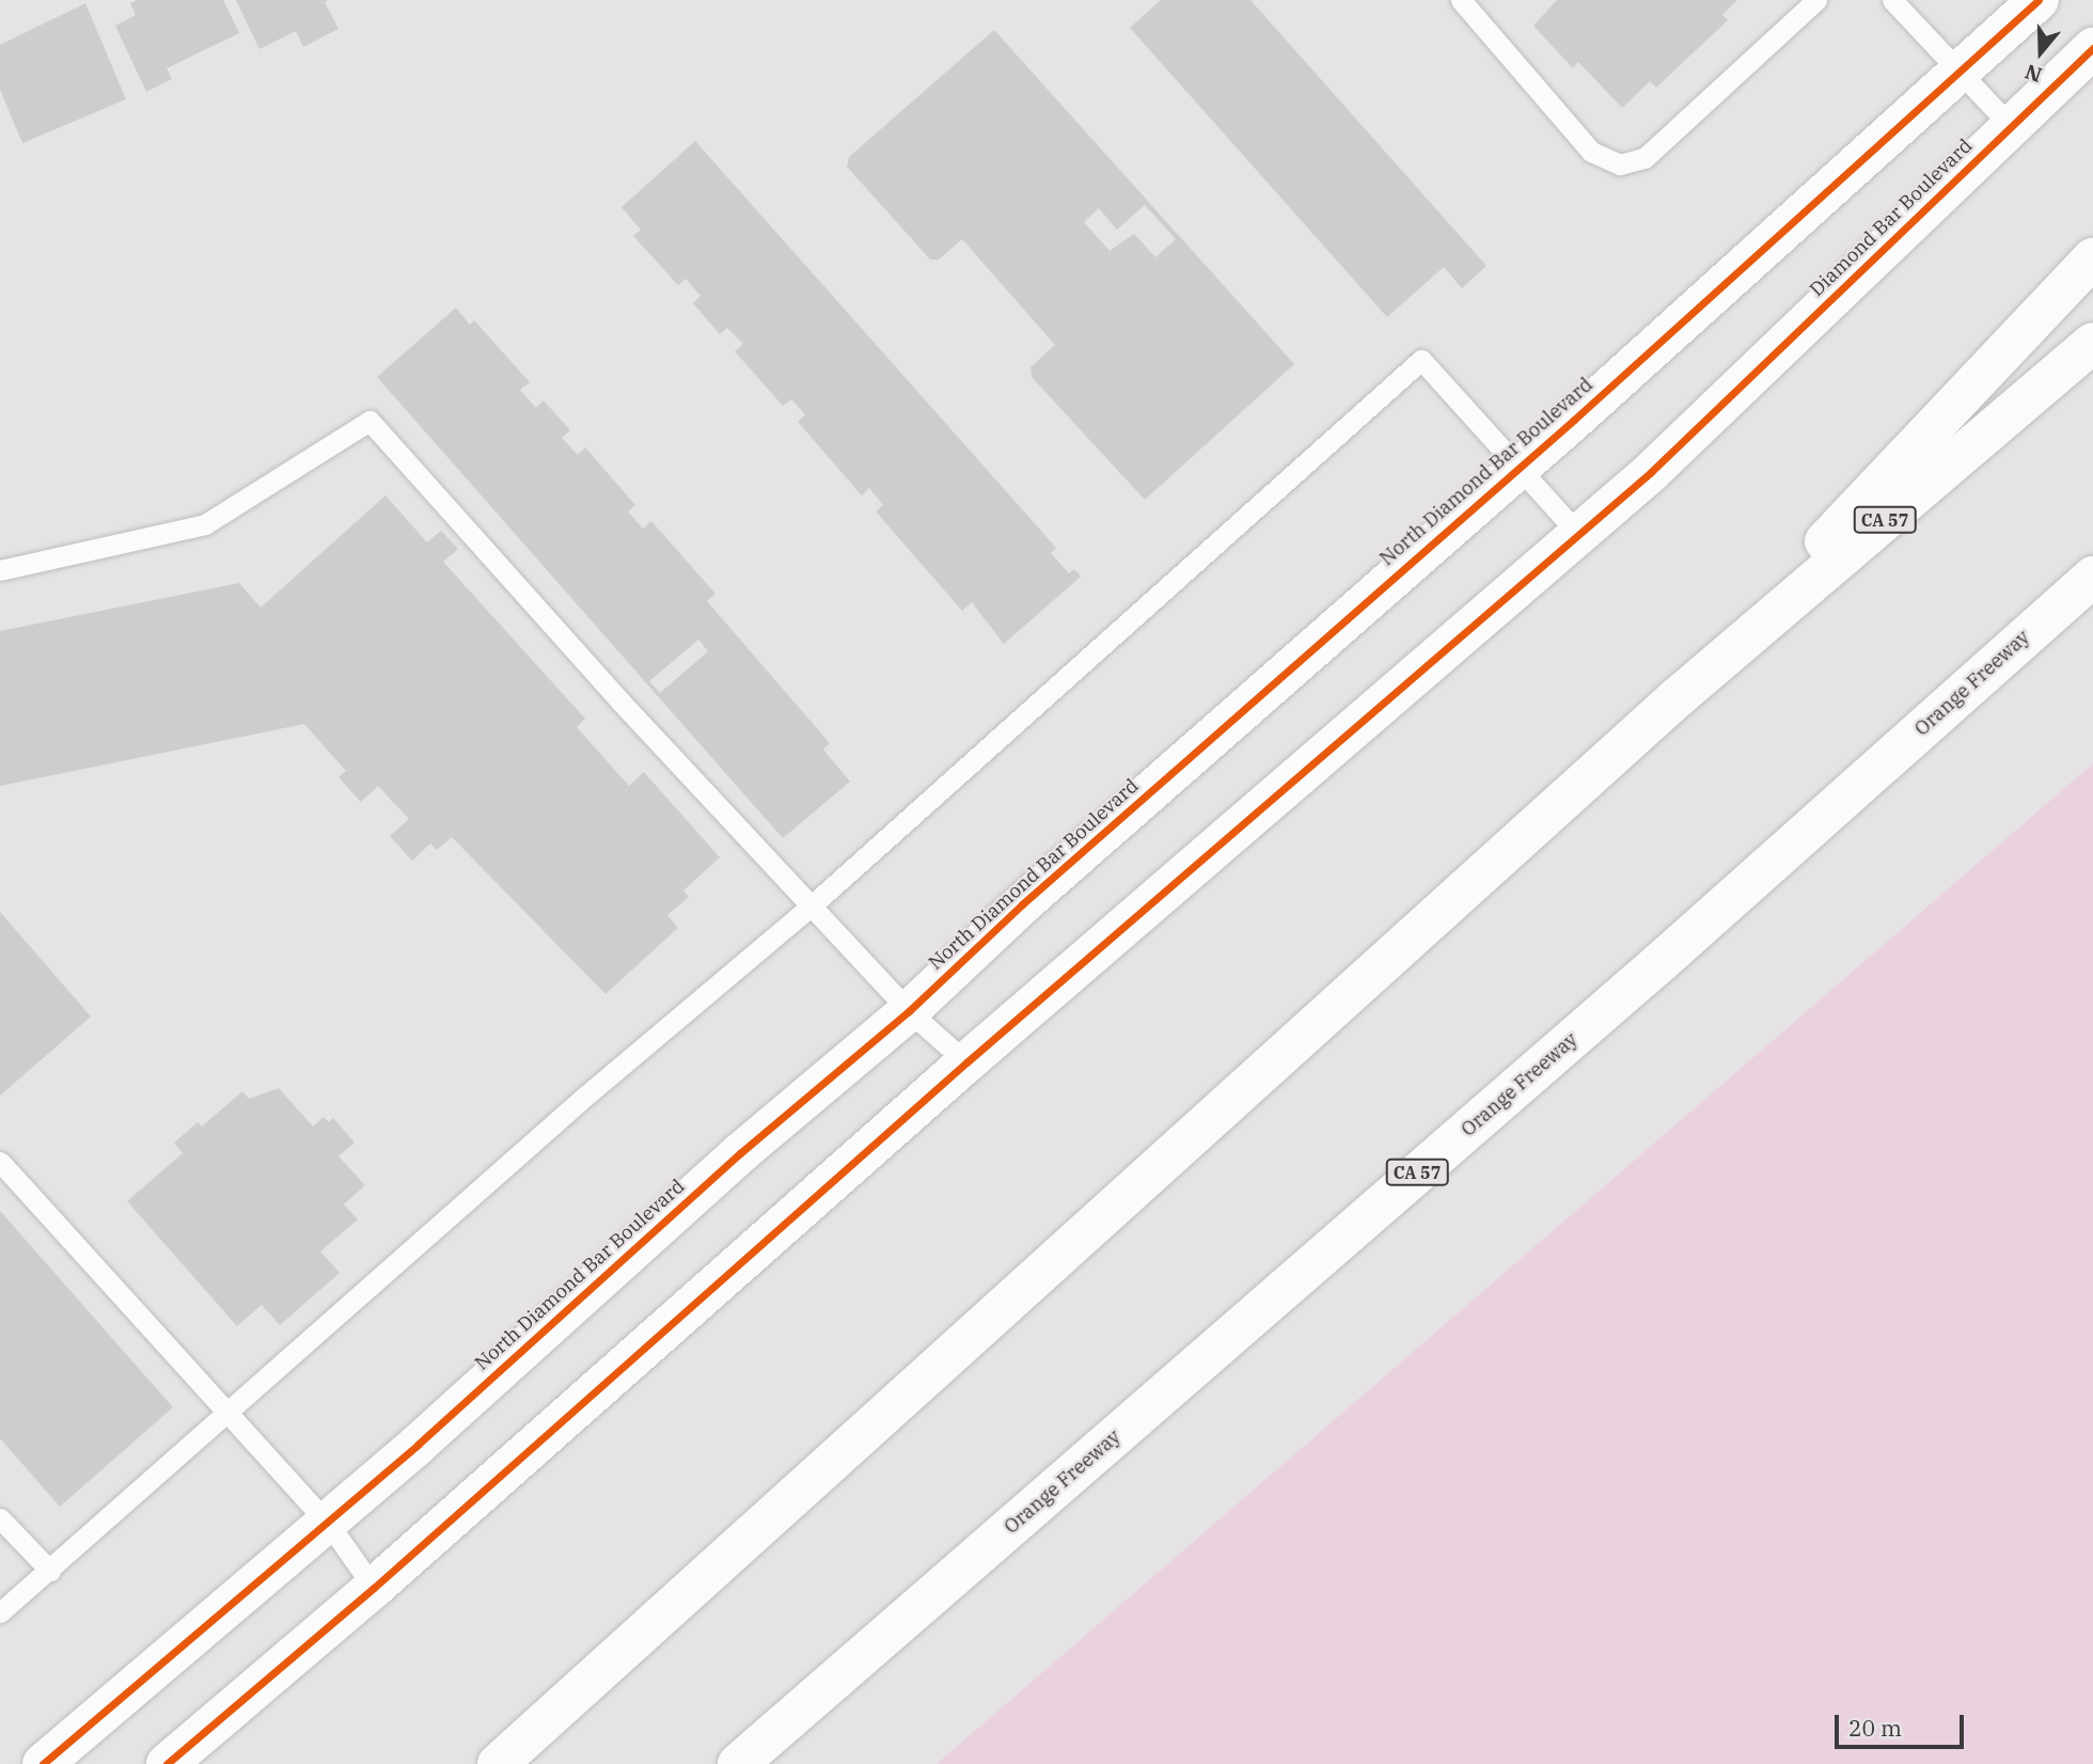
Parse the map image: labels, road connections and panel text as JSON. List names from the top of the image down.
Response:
{
  "streets": {
    "main road": [
      "Diamond Bar Boulevard",
      "North Diamond Bar Boulevard",
      "CA 57",
      "Orange Freeway"
    ]
  },
  "scale_bar": "20 m",
  "north": "bottom"
}
